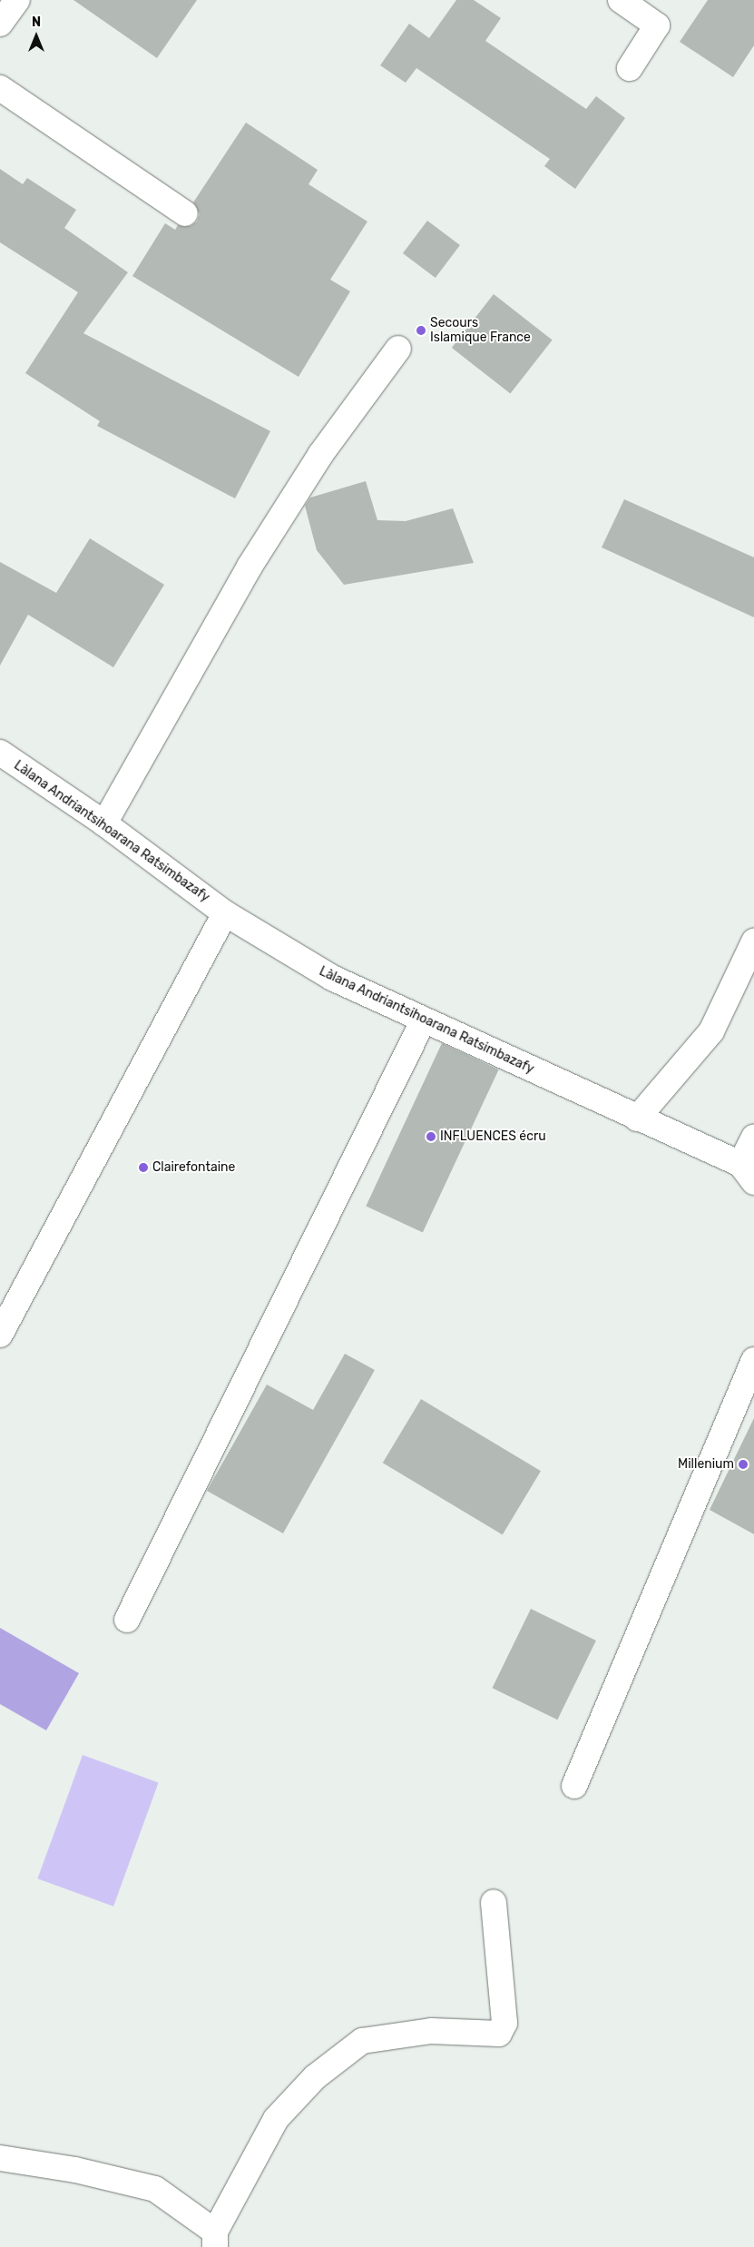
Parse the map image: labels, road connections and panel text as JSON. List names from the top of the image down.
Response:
{
  "streets": {
    "street": ["Làlana Andriantsihoarana Ratsimbazafy"]
  },
  "places": [
    "Secours Islamique France",
    "INFLUENCES écru",
    "Clairefontaine",
    "Millenium"
  ],
  "north": "top"
}
